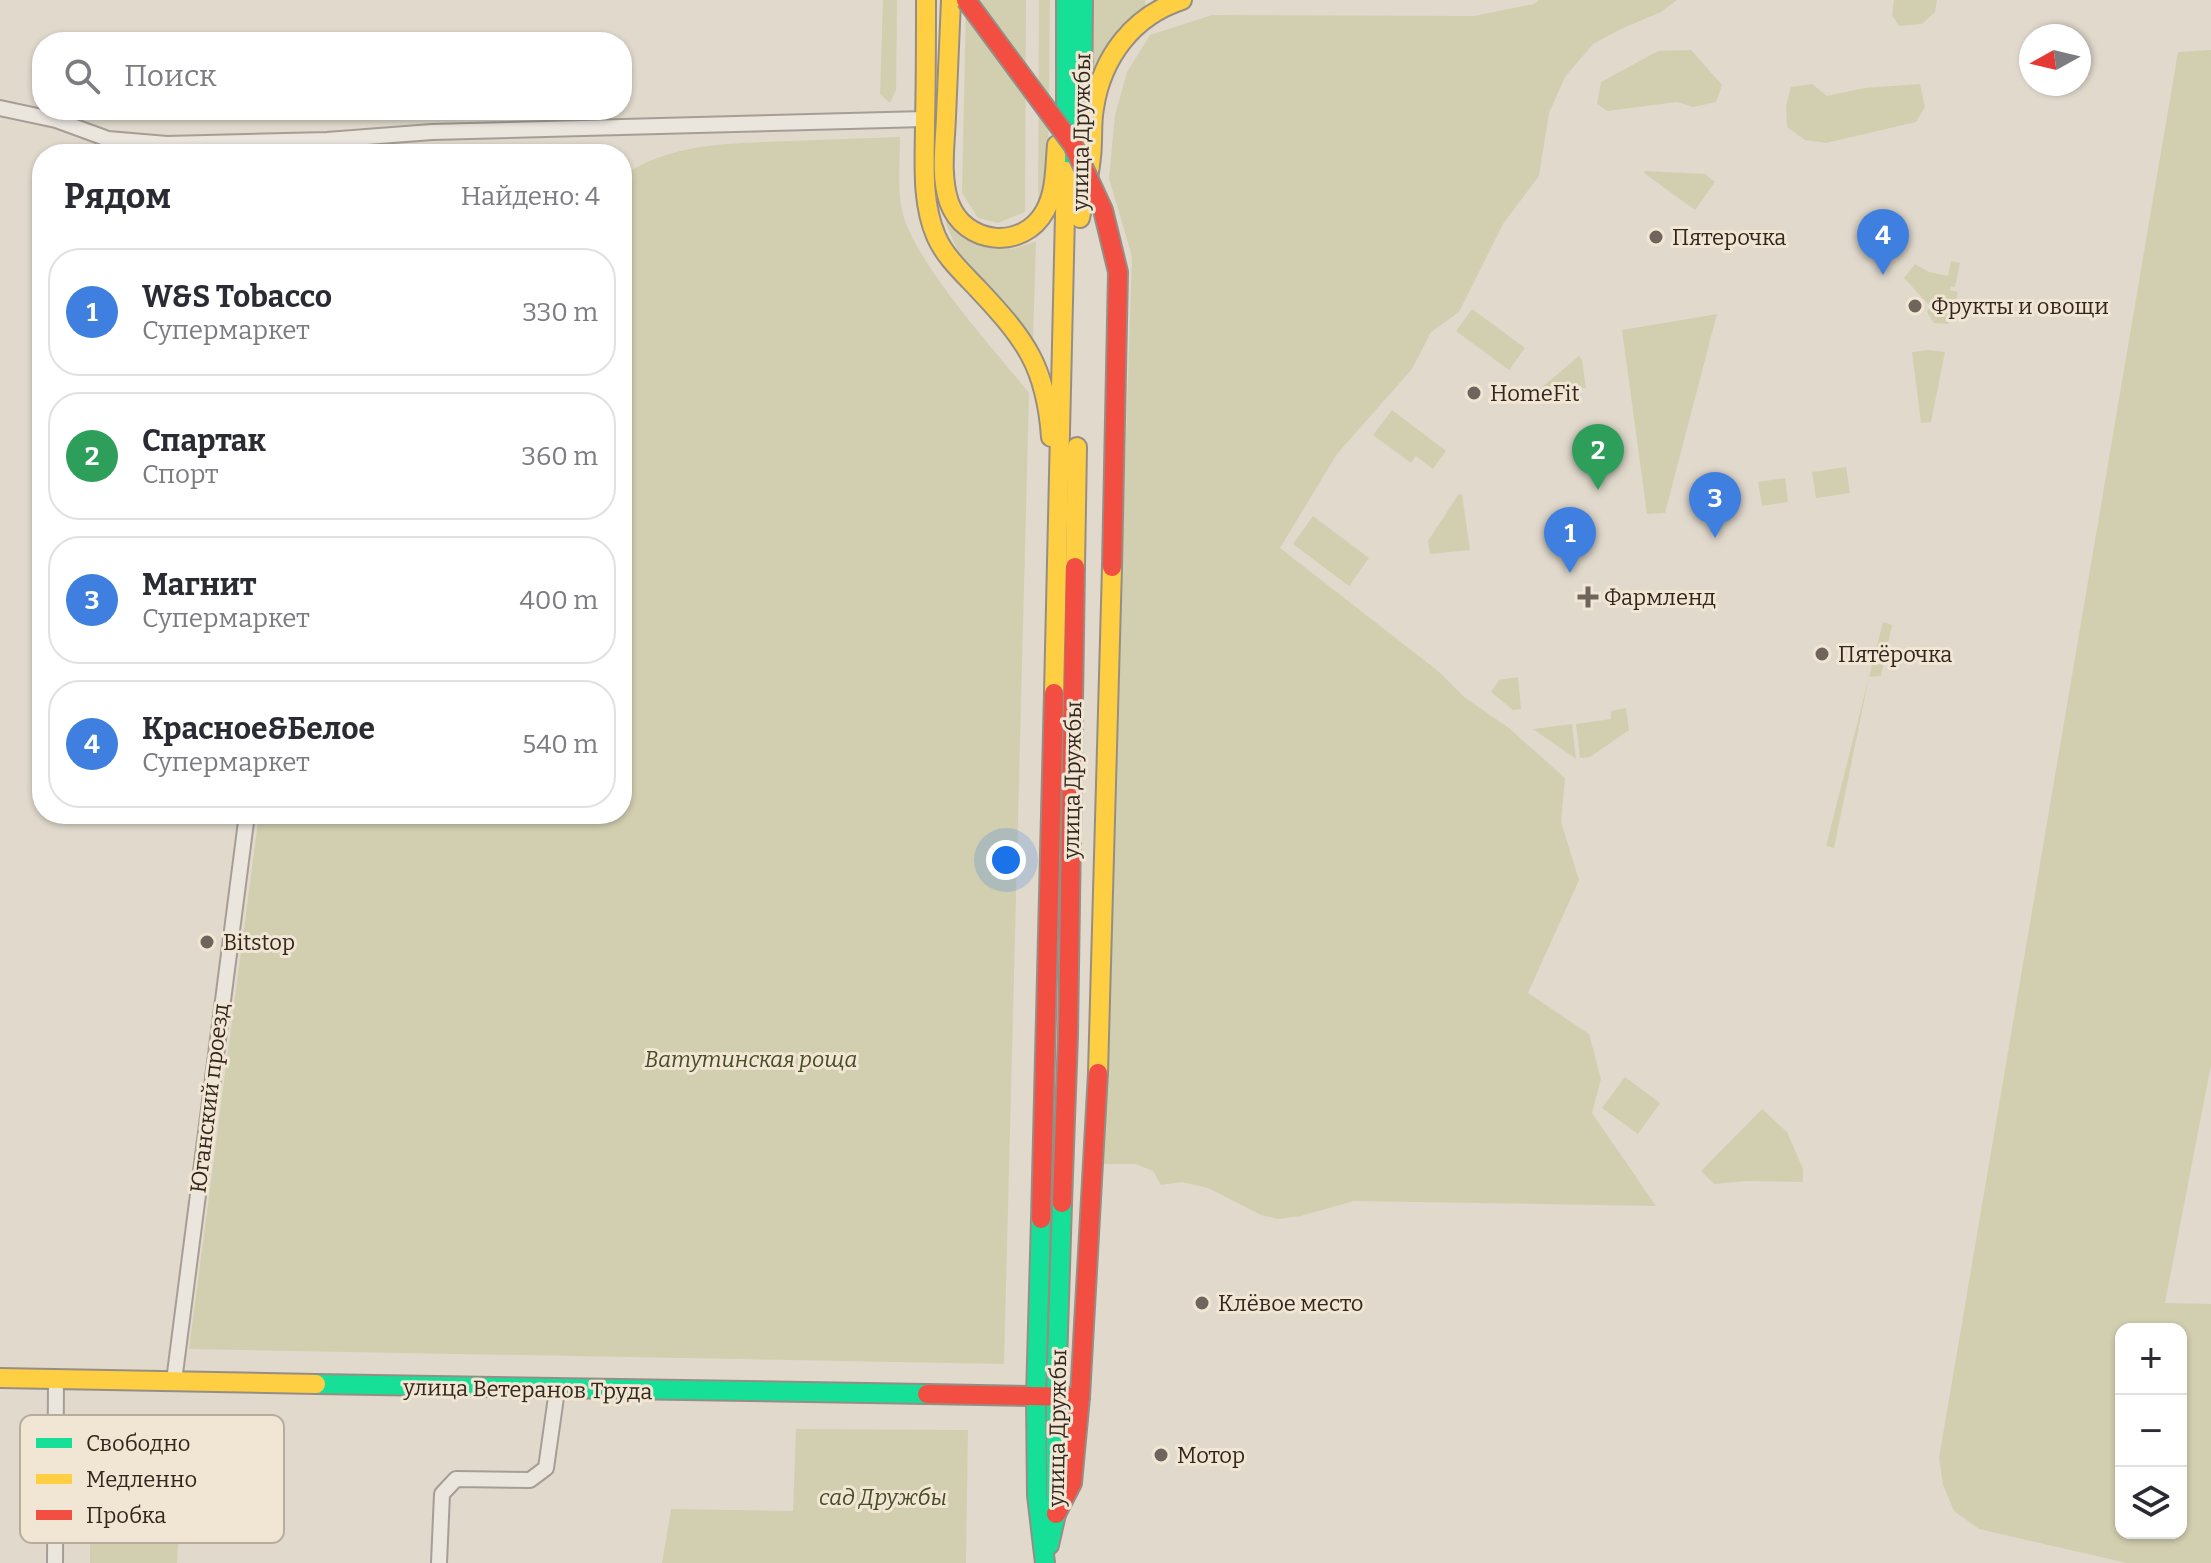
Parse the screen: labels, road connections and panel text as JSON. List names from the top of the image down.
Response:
{
  "streets": {
    "main road": ["улица Дружбы", "улица Ветеранов Труда"],
    "street": ["Юганский проезд"]
  },
  "crossings": [
    ["улица Дружбы", "улица Ветеранов Труда"],
    ["Юганский проезд", "улица Ветеранов Труда"]
  ],
  "parks": ["Ватутинская роща", "сад Дружбы"],
  "places": {
    "other": [
      "Пятерочка",
      "Фрукты и овощи",
      "HomeFit",
      "Пятёрочка",
      "Bitstop",
      "Клёвое место",
      "Мотор"
    ],
    "health": ["Фармленд"]
  },
  "legend": ["Свободно", "Медленно", "Пробка"],
  "north": "left",
  "page": {
    "search": "Поиск",
    "heading": ["Рядом", "Найдено: 4"],
    "pins": [
      "4",
      "2",
      "3",
      "1"
    ],
    "list": [
      {
        "mark": "1",
        "name": "W&S Tobacco",
        "note": "Супермаркет",
        "value": "330 m"
      },
      {
        "mark": "2",
        "name": "Спартак",
        "note": "Спорт",
        "value": "360 m"
      },
      {
        "mark": "3",
        "name": "Магнит",
        "note": "Супермаркет",
        "value": "400 m"
      },
      {
        "mark": "4",
        "name": "Красное&Белое",
        "note": "Супермаркет",
        "value": "540 m"
      }
    ],
    "map_buttons": ["+", "−"]
  }
}
